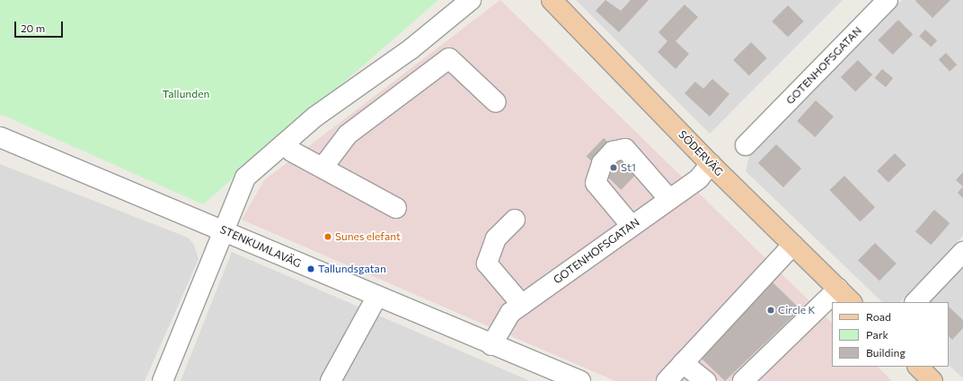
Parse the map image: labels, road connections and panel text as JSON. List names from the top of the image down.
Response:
{
  "streets": {
    "main road": ["SÖDERVÄG"],
    "street": ["GOTENHOFSGATAN", "STENKUMLAVÄG"]
  },
  "crossings": [
    ["GOTENHOFSGATAN", "SÖDERVÄG"],
    ["GOTENHOFSGATAN", "STENKUMLAVÄG"]
  ],
  "parks": ["Tallunden"],
  "places": [
    "St1",
    "Sunes elefant",
    "Tallundsgatan",
    "Circle K"
  ],
  "legend": ["Road", "Park", "Building"],
  "scale_bar": "20 m"
}
